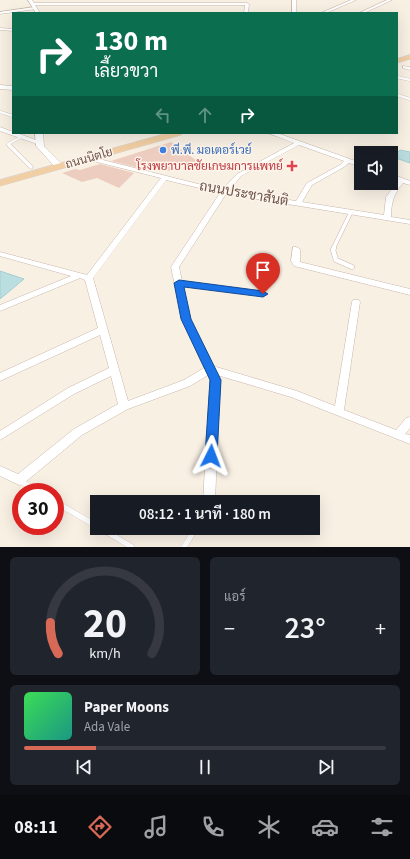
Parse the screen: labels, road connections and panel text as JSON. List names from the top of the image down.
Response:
{
  "streets": {
    "main road": ["ถนนนิตโย"],
    "street": ["ถนนประชาสันติ"]
  },
  "crossings": [
    ["ถนนนิตโย", "ถนนประชาสันติ"]
  ],
  "places": {
    "other": ["พี.พี. มอเตอร์เวย์"],
    "health": ["โรงพยาบาลชัยเกษมการแพทย์"]
  },
  "page": {
    "turn": ["130 m", "เลี้ยวขวา"],
    "limit": "30",
    "trip": "08:12 · 1 นาที · 180 m",
    "tile": "แอร์",
    "heat": ["−", "23°", "+"],
    "song": ["Paper Moons", "Ada Vale"],
    "tabs": "08:11",
    "gauge": ["20", "km/h"]
  }
}
